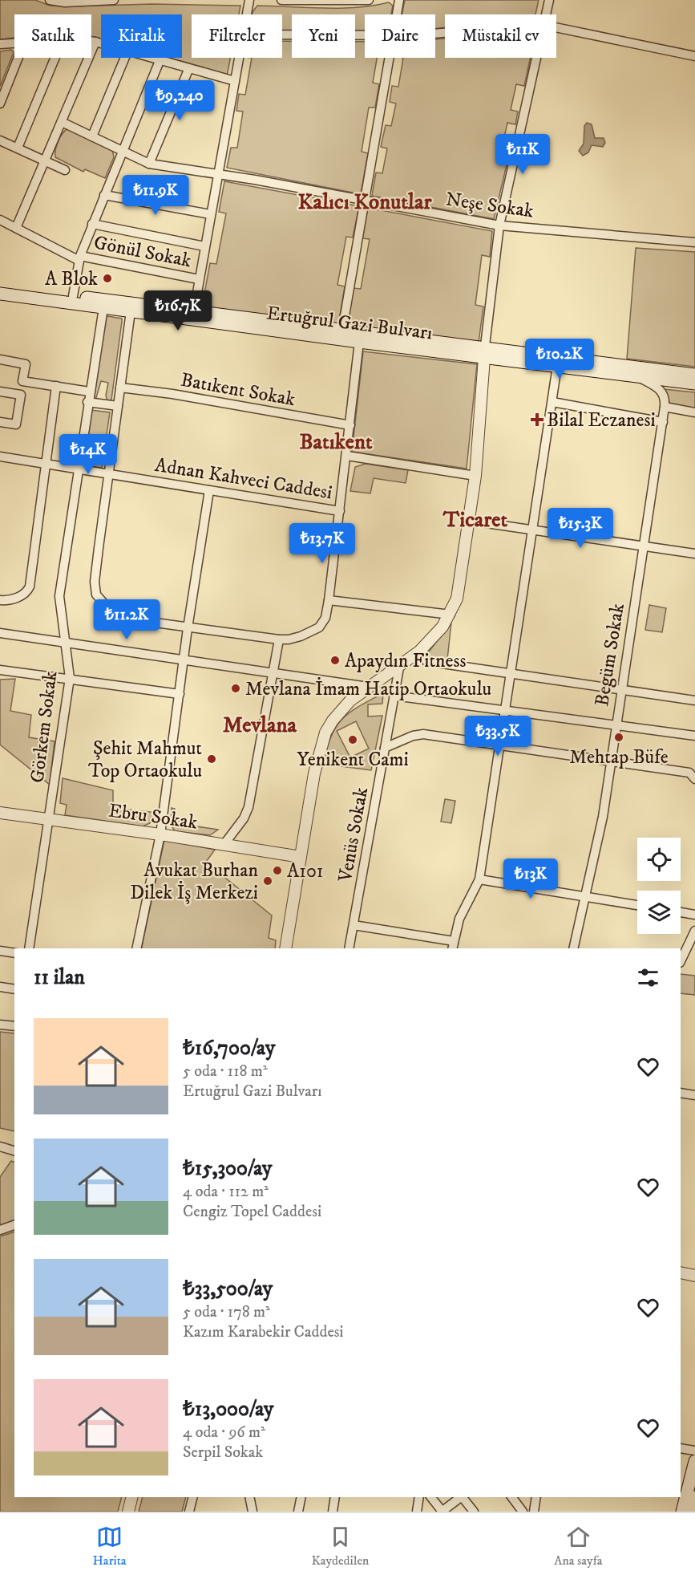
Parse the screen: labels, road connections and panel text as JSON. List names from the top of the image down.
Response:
{
  "streets": {
    "main road": ["Ertuğrul Gazi Bulvarı"],
    "street": [
      "Neşe Sokak",
      "Gönül Sokak",
      "Batıkent Sokak",
      "Adnan Kahveci Caddesi",
      "Begüm Sokak",
      "Görkem Sokak",
      "Ebru Sokak",
      "Venüs Sokak"
    ]
  },
  "crossings": [
    ["Ertuğrul Gazi Bulvarı", "Görkem Sokak"],
    ["Adnan Kahveci Caddesi", "Görkem Sokak"],
    ["Görkem Sokak", "Ebru Sokak"]
  ],
  "districts": [
    "Kalıcı Konutlar",
    "Batıkent",
    "Ticaret",
    "Mevlana"
  ],
  "places": {
    "other": [
      "A Blok",
      "Apaydın Fitness",
      "Mevlana İmam Hatip Ortaokulu",
      "Mehtap Büfe",
      "Yenikent Cami",
      "Şehit Mahmut Top Ortaokulu",
      "A101",
      "Avukat Burhan Dilek İş Merkezi"
    ],
    "health": ["Bilal Eczanesi"]
  },
  "page": {
    "chip": [
      "Satılık",
      "Kiralık",
      "Filtreler",
      "Yeni",
      "Daire",
      "Müstakil ev"
    ],
    "price": [
      "₺9,240",
      "₺11K",
      "₺11.9K",
      "₺16.7K",
      "₺10.2K",
      "₺14K",
      "₺15.3K",
      "₺13.7K",
      "₺11.2K",
      "₺33.5K",
      "₺13K"
    ],
    "heading": "11 ilan",
    "list": [
      {
        "name": "₺16,700/ay",
        "note": "5 oda · 118 m² · Ertuğrul Gazi Bulvarı"
      },
      {
        "name": "₺15,300/ay",
        "note": "4 oda · 112 m² · Cengiz Topel Caddesi"
      },
      {
        "name": "₺33,500/ay",
        "note": "5 oda · 178 m² · Kazım Karabekir Caddesi"
      },
      {
        "name": "₺13,000/ay",
        "note": "4 oda · 96 m² · Serpil Sokak"
      }
    ],
    "tabs": ["Harita", "Kaydedilen", "Ana sayfa"]
  }
}
